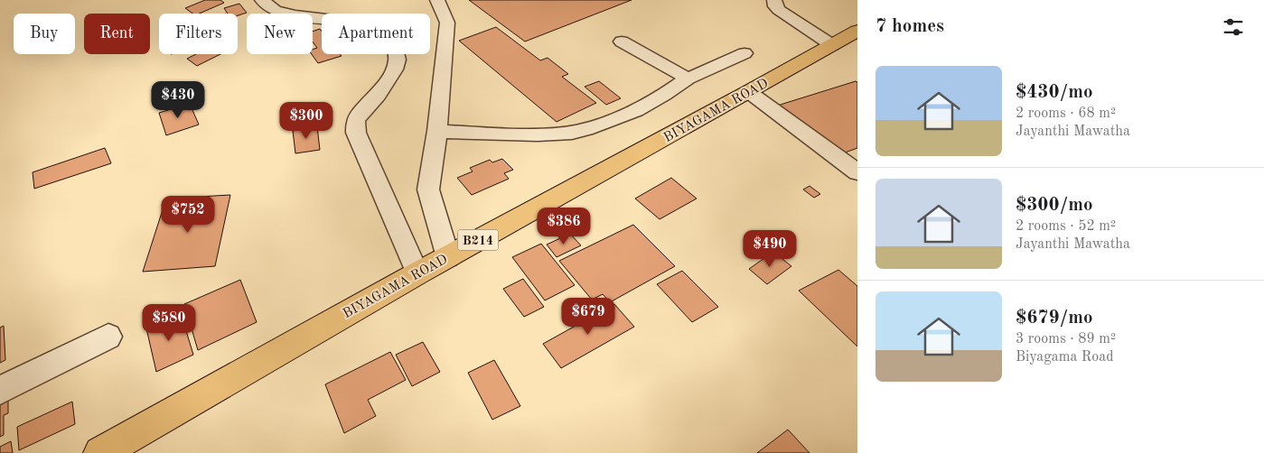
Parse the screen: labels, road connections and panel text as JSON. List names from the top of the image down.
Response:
{
  "streets": {
    "main road": ["BIYAGAMA ROAD", "B214"]
  },
  "page": {
    "heading": "7 homes",
    "chip": [
      "Buy",
      "Rent",
      "Filters",
      "New",
      "Apartment"
    ],
    "list": [
      {
        "name": "$430/mo",
        "note": "2 rooms · 68 m² · Jayanthi Mawatha"
      },
      {
        "name": "$300/mo",
        "note": "2 rooms · 52 m² · Jayanthi Mawatha"
      },
      {
        "name": "$679/mo",
        "note": "3 rooms · 89 m² · Biyagama Road"
      }
    ],
    "price": [
      "$430",
      "$300",
      "$752",
      "$386",
      "$490",
      "$679",
      "$580"
    ]
  }
}
